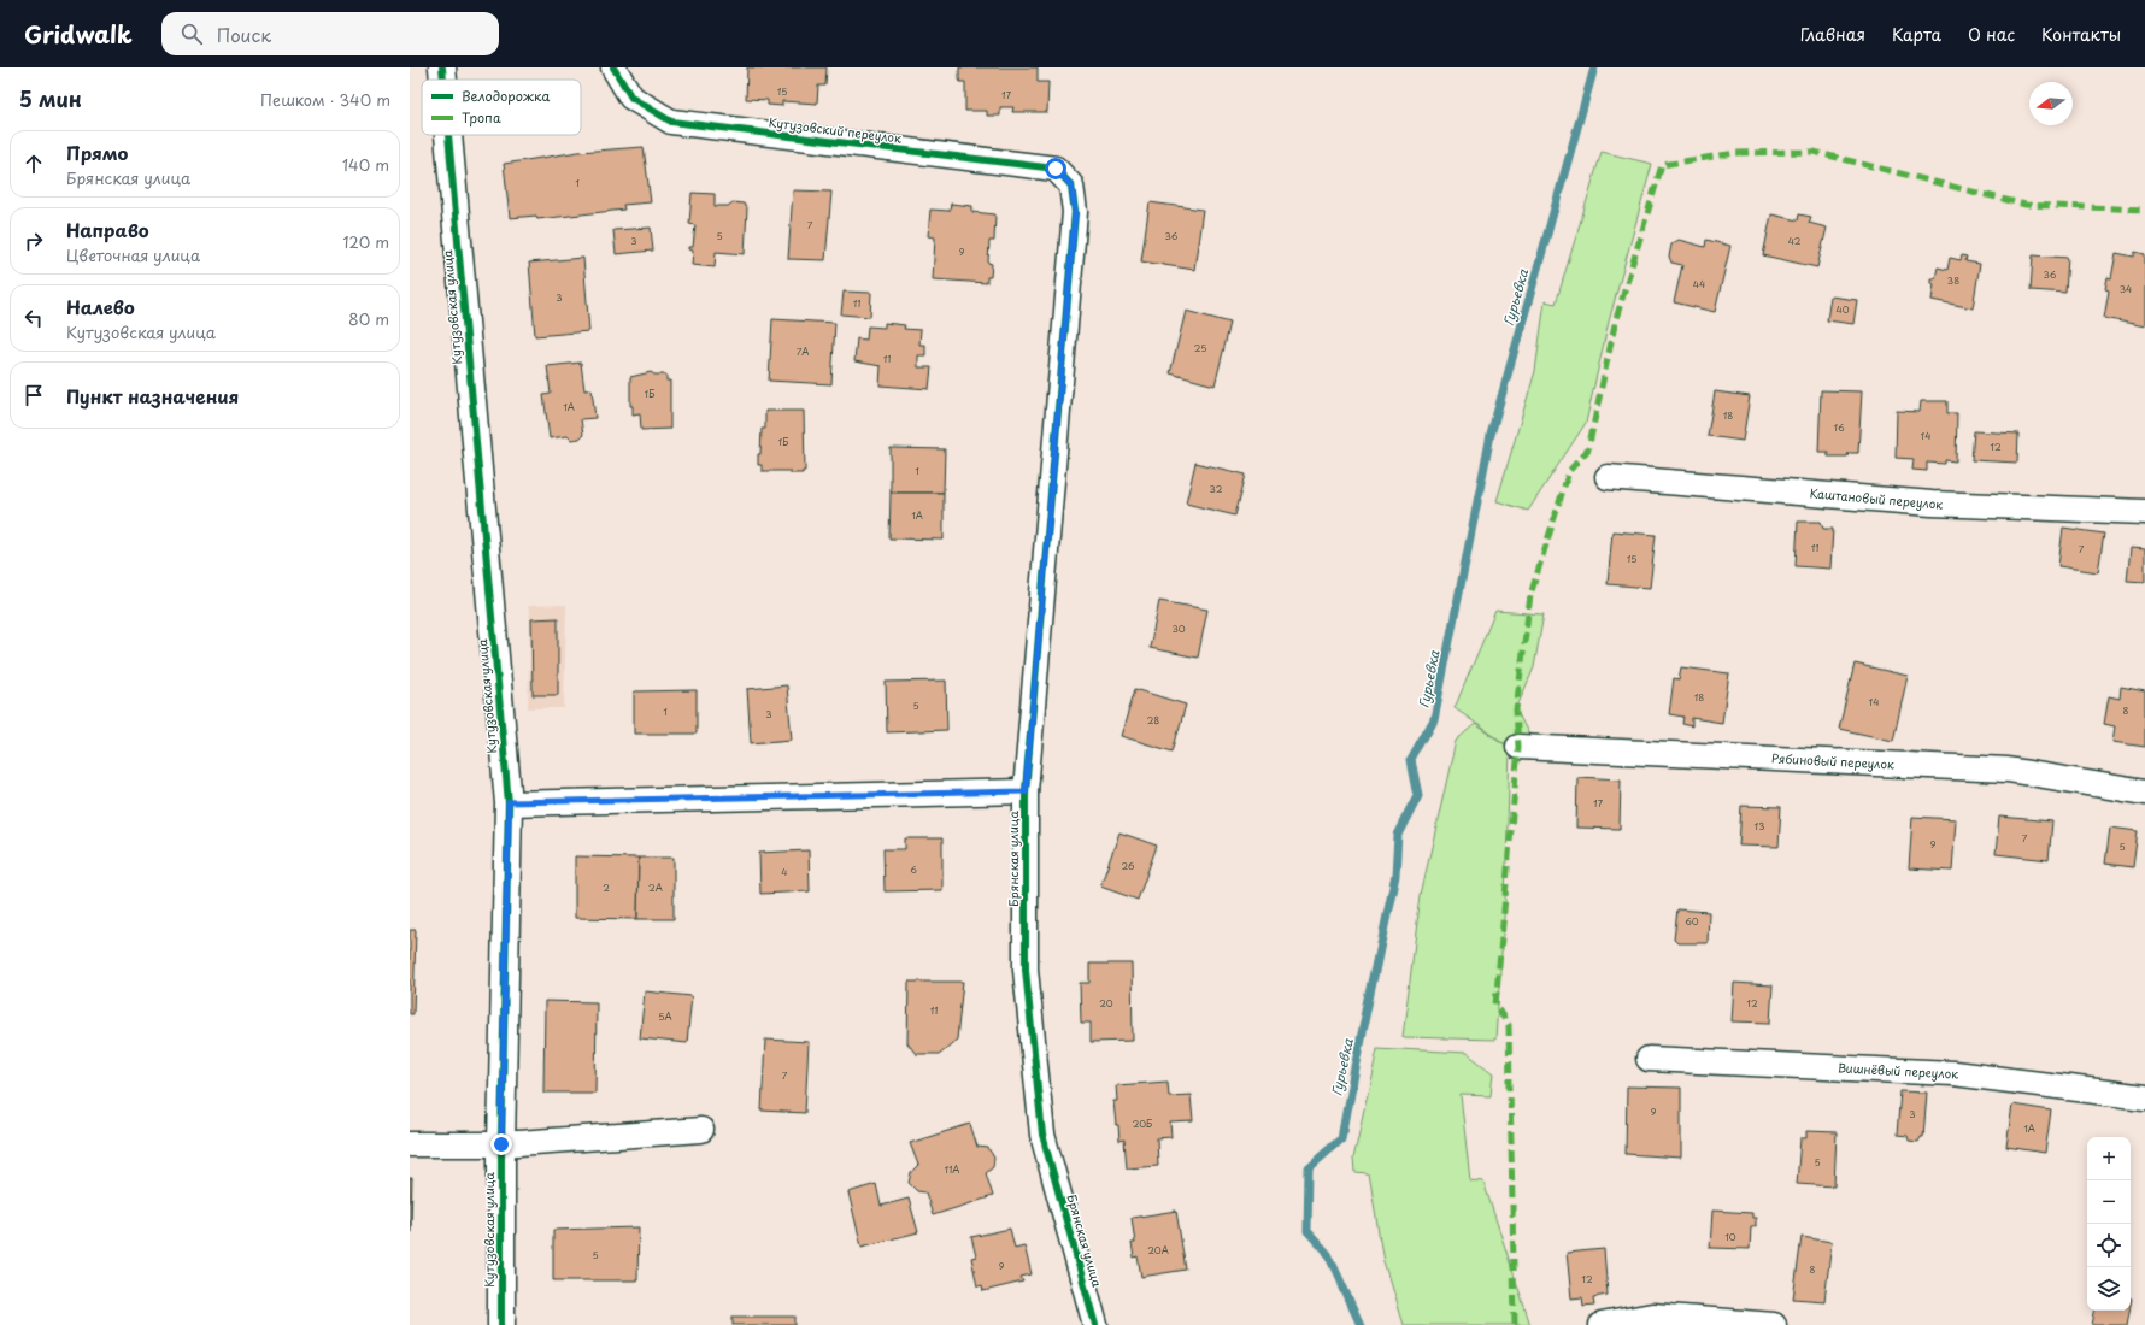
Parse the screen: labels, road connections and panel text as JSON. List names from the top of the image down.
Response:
{
  "streets": {
    "street": [
      "Кутузовский переулок",
      "Кутузовская улица",
      "Каштановый переулок",
      "Рябиновый переулок",
      "Брянская улица",
      "Вишнёвый переулок"
    ]
  },
  "crossings": [
    ["Кутузовский переулок", "Брянская улица"]
  ],
  "water": ["Гурьевка"],
  "house_numbers": [
    "15",
    "17",
    "1",
    "7",
    "5",
    "36",
    "3",
    "42",
    "9",
    "36",
    "38",
    "44",
    "34",
    "3",
    "11",
    "40",
    "25",
    "7А",
    "11",
    "1Б",
    "1А",
    "18",
    "16",
    "14",
    "1Б",
    "12",
    "1",
    "32",
    "1А",
    "11",
    "7",
    "15",
    "30",
    "18",
    "14",
    "5",
    "8",
    "1",
    "3",
    "28",
    "17",
    "13",
    "7",
    "9",
    "5",
    "26",
    "6",
    "4",
    "2",
    "2А",
    "60",
    "20",
    "12",
    "11",
    "5А",
    "7",
    "9",
    "3",
    "20Б",
    "1А",
    "5",
    "11А",
    "10",
    "20А",
    "5",
    "9",
    "8",
    "12"
  ],
  "legend": ["Велодорожка", "Тропа"],
  "north": "left",
  "page": {
    "header": "Gridwalk",
    "search": "Поиск",
    "nav": [
      "Главная",
      "Карта",
      "О нас",
      "Контакты"
    ],
    "heading": ["5 мин", "Пешком · 340 m"],
    "list": [
      ["Прямо", "Брянская улица", "140 m"],
      ["Направо", "Цветочная улица", "120 m"],
      ["Налево", "Кутузовская улица", "80 m"],
      "Пункт назначения"
    ],
    "map_buttons": ["+", "−"]
  }
}
